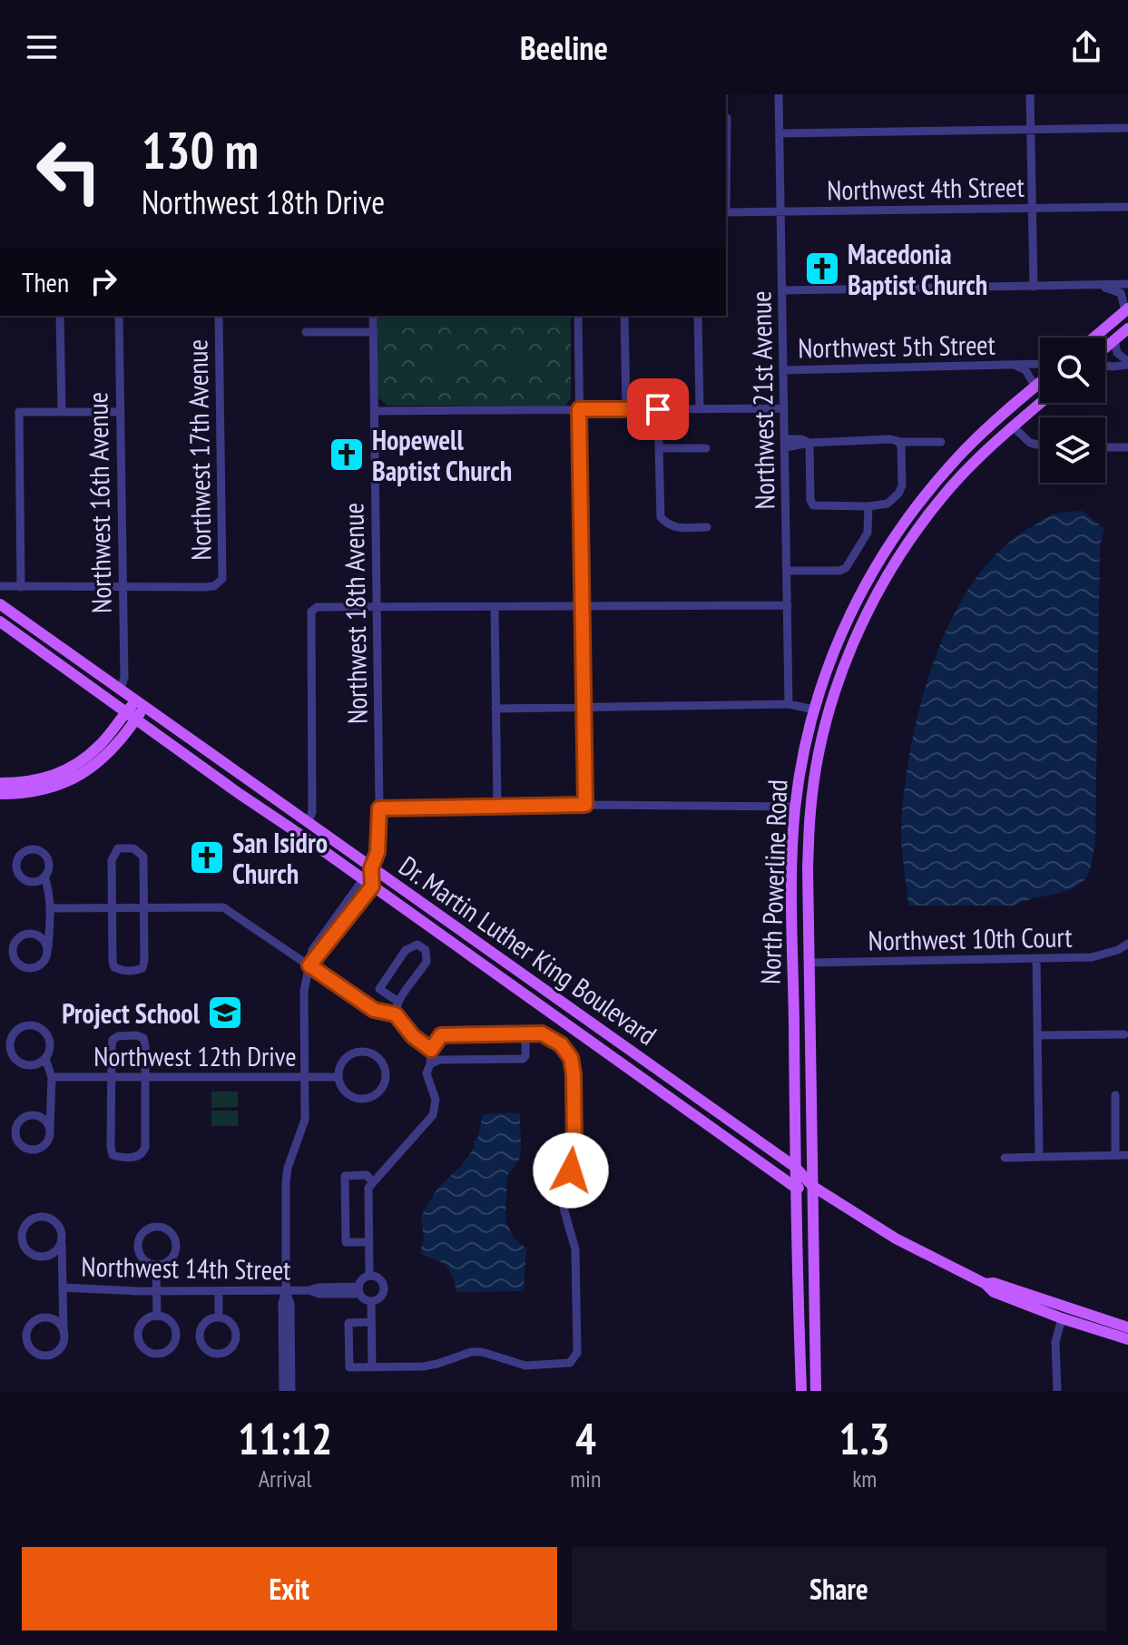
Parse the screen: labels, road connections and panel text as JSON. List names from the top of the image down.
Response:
{
  "streets": {
    "main road": ["North Powerline Road", "Dr. Martin Luther King Boulevard"],
    "street": [
      "Northwest 4th Street",
      "Northwest 5th Street",
      "Northwest 21st Avenue",
      "Northwest 17th Avenue",
      "Northwest 16th Avenue",
      "Northwest 18th Avenue",
      "Northwest 10th Court",
      "Northwest 12th Drive",
      "Northwest 14th Street"
    ]
  },
  "crossings": [
    ["Northwest 4th Street", "Northwest 21st Avenue"],
    ["Northwest 5th Street", "Northwest 21st Avenue"],
    ["Northwest 5th Street", "North Powerline Road"],
    ["Northwest 17th Avenue", "Northwest 16th Avenue"],
    ["Northwest 16th Avenue", "Dr. Martin Luther King Boulevard"],
    ["Northwest 18th Avenue", "Dr. Martin Luther King Boulevard"],
    ["North Powerline Road", "Northwest 10th Court"],
    ["North Powerline Road", "Dr. Martin Luther King Boulevard"]
  ],
  "places": {
    "church": ["Macedonia Baptist Church", "Hopewell Baptist Church", "San Isidro Church"],
    "school or university": ["Project School"]
  },
  "page": {
    "header": "Beeline",
    "turn": ["130 m", "Northwest 18th Drive"],
    "then": "Then",
    "eta": [
      "11:12",
      "Arrival",
      "4",
      "min",
      "1.3",
      "km"
    ],
    "buttons": ["Exit", "Share"]
  }
}
